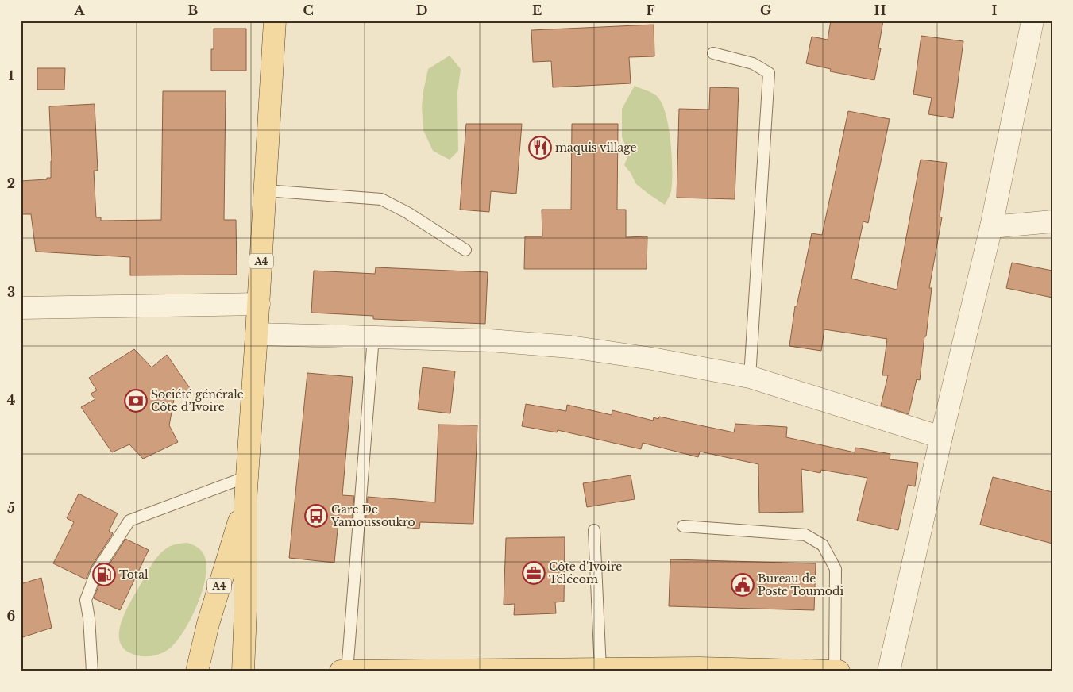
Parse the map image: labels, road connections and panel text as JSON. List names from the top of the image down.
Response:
{
  "streets": {
    "main road": ["A4"]
  },
  "places": {
    "restaurant": ["maquis village"],
    "bank": ["Société générale Côte d’Ivoire"],
    "bus stop": ["Gare De Yamoussoukro"],
    "office": ["Côte d'Ivoire Télécom"],
    "fuel station": ["Total"],
    "public building": ["Bureau de Poste Toumodi"]
  },
  "grid": {
    "columns": [
      "A",
      "B",
      "C",
      "D",
      "E",
      "F",
      "G",
      "H",
      "I"
    ],
    "rows": [
      "1",
      "2",
      "3",
      "4",
      "5",
      "6"
    ]
  }
}
